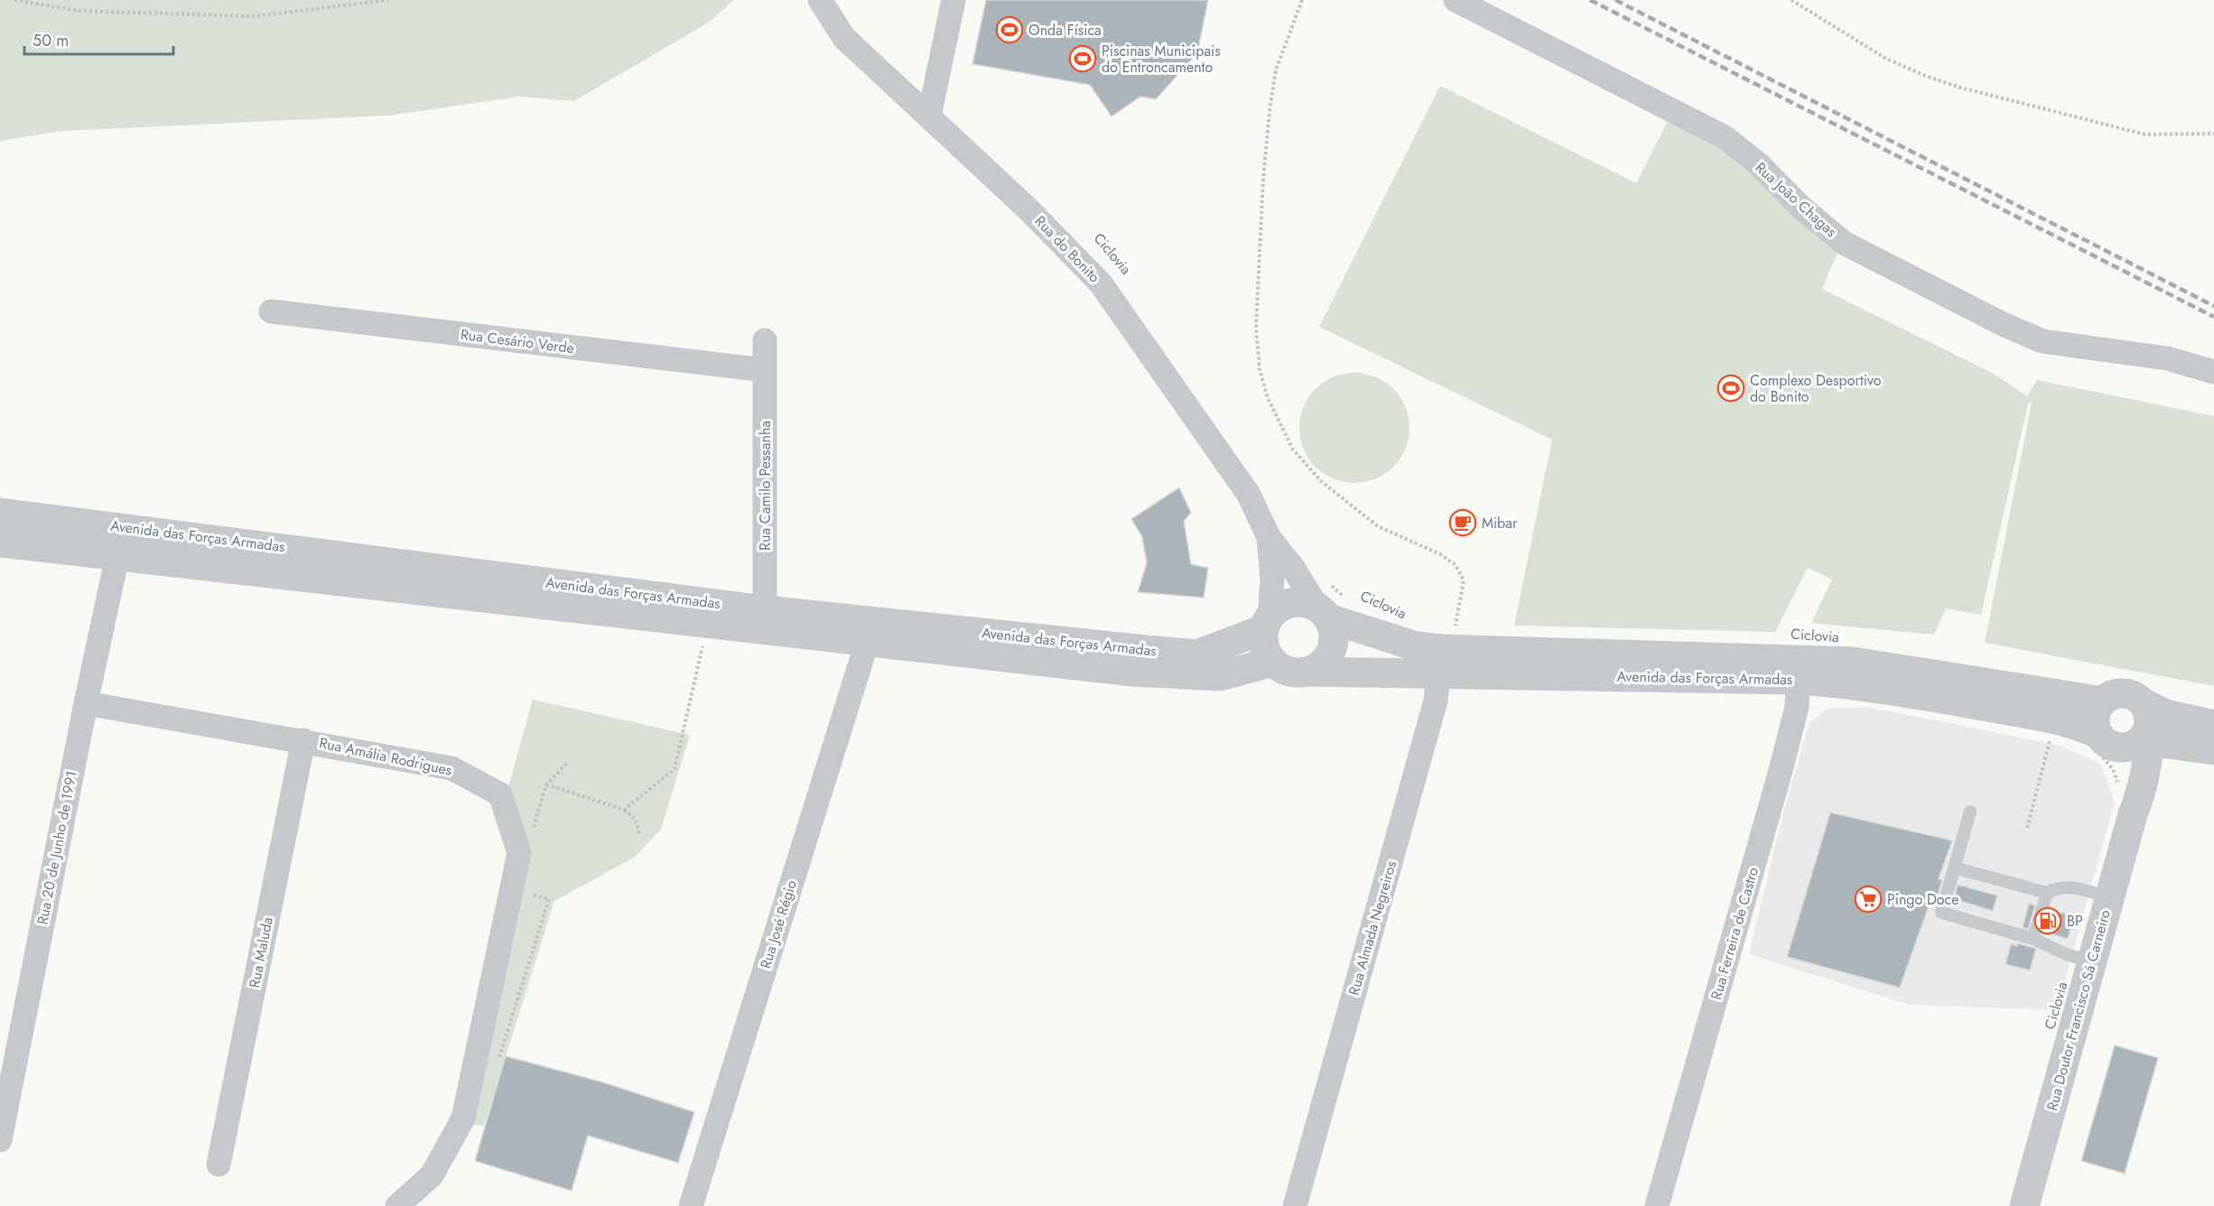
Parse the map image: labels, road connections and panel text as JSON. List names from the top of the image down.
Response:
{
  "streets": {
    "street": [
      "Rua João Chagas",
      "Rua do Bonito",
      "Rua Cesário Verde",
      "Rua Camilo Pessanha",
      "Avenida das Forças Armadas",
      "Rua Amália Rodrigues",
      "Rua 20 de Junho de 1991",
      "Rua José Régio",
      "Rua Almada Negreiros",
      "Rua Ferreira de Castro",
      "Rua Maluda",
      "Rua Doutor Francisco Sá Carneiro"
    ],
    "path": ["Ciclovia"]
  },
  "crossings": [
    ["Rua do Bonito", "Ciclovia"],
    ["Rua do Bonito", "Avenida das Forças Armadas"],
    ["Ciclovia", "Avenida das Forças Armadas"],
    ["Rua Cesário Verde", "Rua Camilo Pessanha"],
    ["Rua Camilo Pessanha", "Avenida das Forças Armadas"],
    ["Avenida das Forças Armadas", "Rua 20 de Junho de 1991"],
    ["Avenida das Forças Armadas", "Rua José Régio"],
    ["Avenida das Forças Armadas", "Rua Almada Negreiros"],
    ["Avenida das Forças Armadas", "Rua Ferreira de Castro"],
    ["Rua Amália Rodrigues", "Rua 20 de Junho de 1991"],
    ["Rua Amália Rodrigues", "Rua Maluda"]
  ],
  "places": {
    "sports": ["Onda Física", "Piscinas Municipais do Entroncamento", "Complexo Desportivo do Bonito"],
    "cafe": ["Mibar"],
    "supermarket": ["Pingo Doce"],
    "fuel station": ["BP"]
  },
  "scale_bar": "50 m"
}
